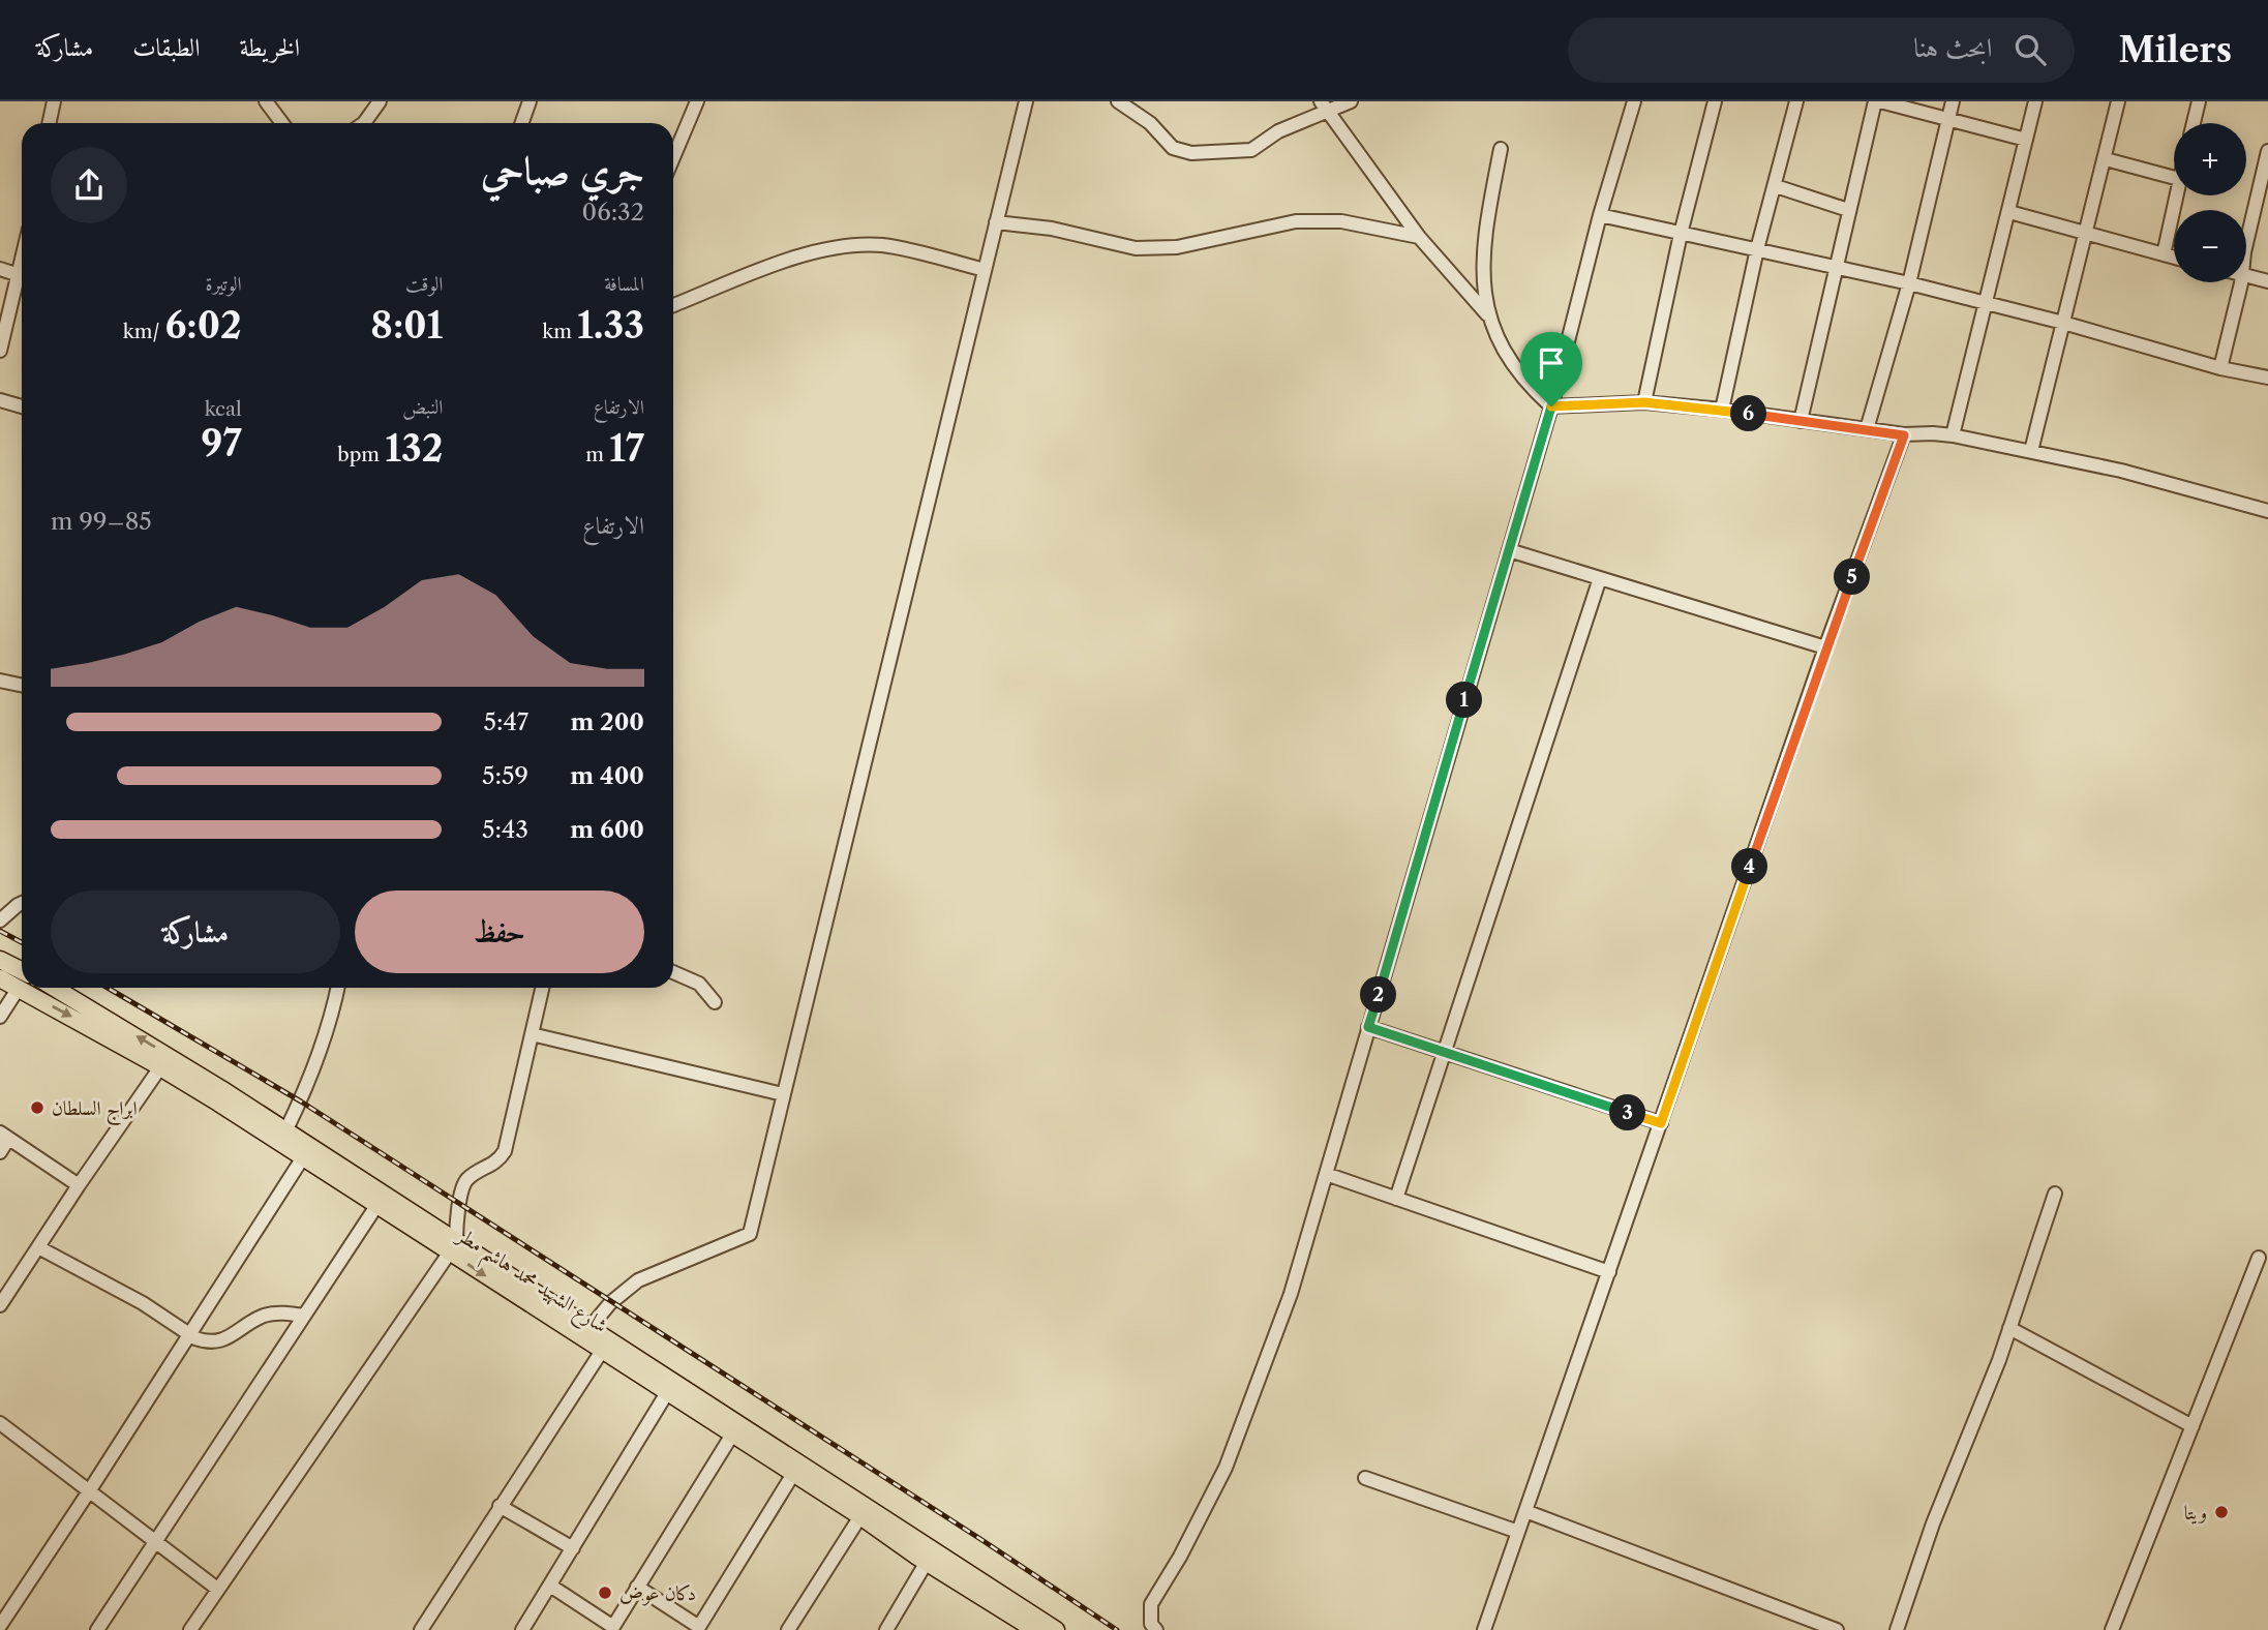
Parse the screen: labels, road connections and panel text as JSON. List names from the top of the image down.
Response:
{
  "streets": {
    "main road": ["شارع الشهيد محمد هاشم مطر"]
  },
  "places": ["ابراج السلطان", "ويتا", "دكان عوض"],
  "page": {
    "header": "Milers",
    "search": "ابحث هنا",
    "nav": ["الخريطة", "الطبقات", "مشاركة"],
    "map_buttons": ["+", "−"],
    "heading": ["جري صباحي", "06:32"],
    "stats": [
      ["المسافة", "1.33 km"],
      ["الوقت", "8:01"],
      ["الوتيرة", "6:02 /km"],
      ["الارتفاع", "17 m"],
      ["النبض", "132 bpm"],
      ["kcal", "97"]
    ],
    "pins": [
      "6",
      "5",
      "1",
      "4",
      "2",
      "3"
    ],
    "chart": ["الارتفاع", "85–99 m"],
    "list": [
      {
        "name": "200 m",
        "note": "5:47"
      },
      {
        "name": "400 m",
        "note": "5:59"
      },
      {
        "name": "600 m",
        "note": "5:43"
      }
    ],
    "buttons": ["حفظ", "مشاركة"]
  }
}
